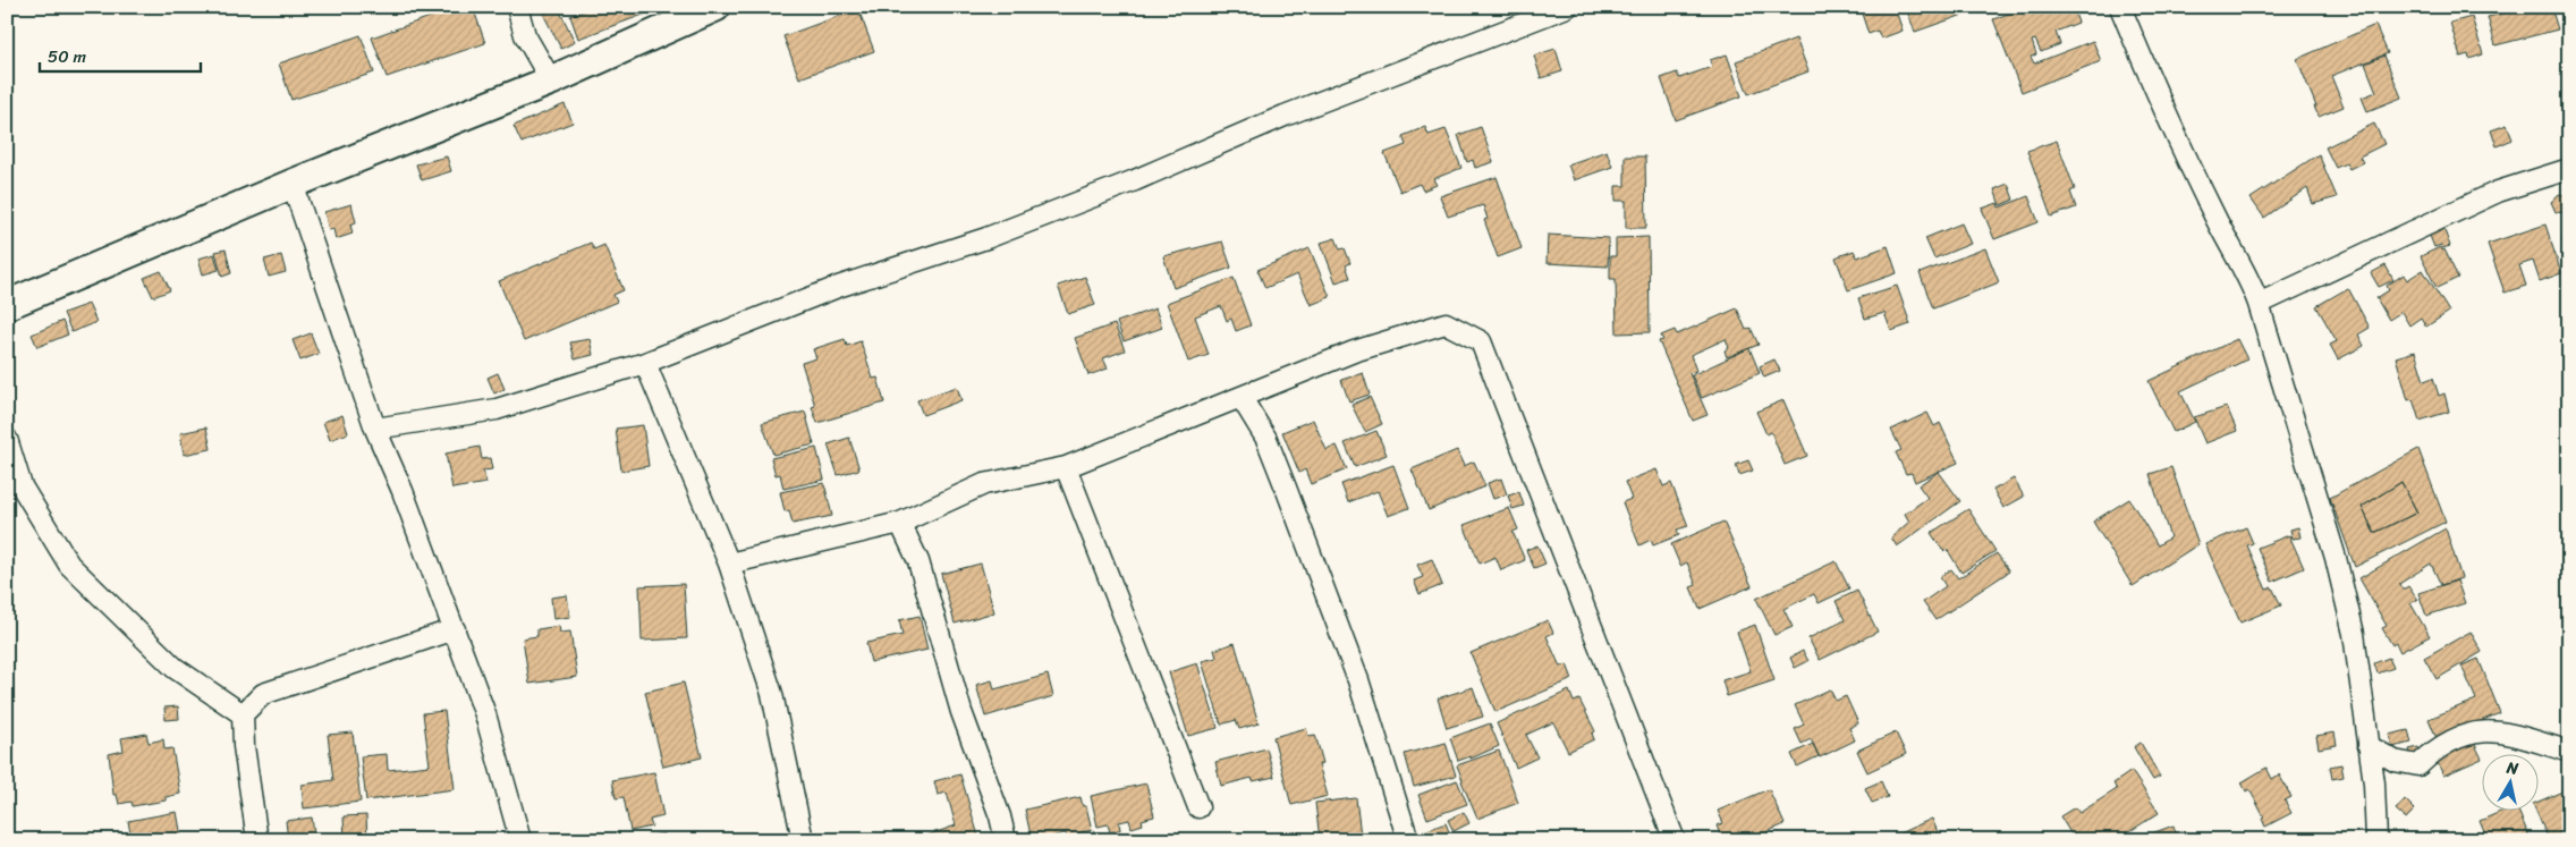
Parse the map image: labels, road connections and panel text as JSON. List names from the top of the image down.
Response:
{
  "scale_bar": "50 m",
  "north": "top"
}
